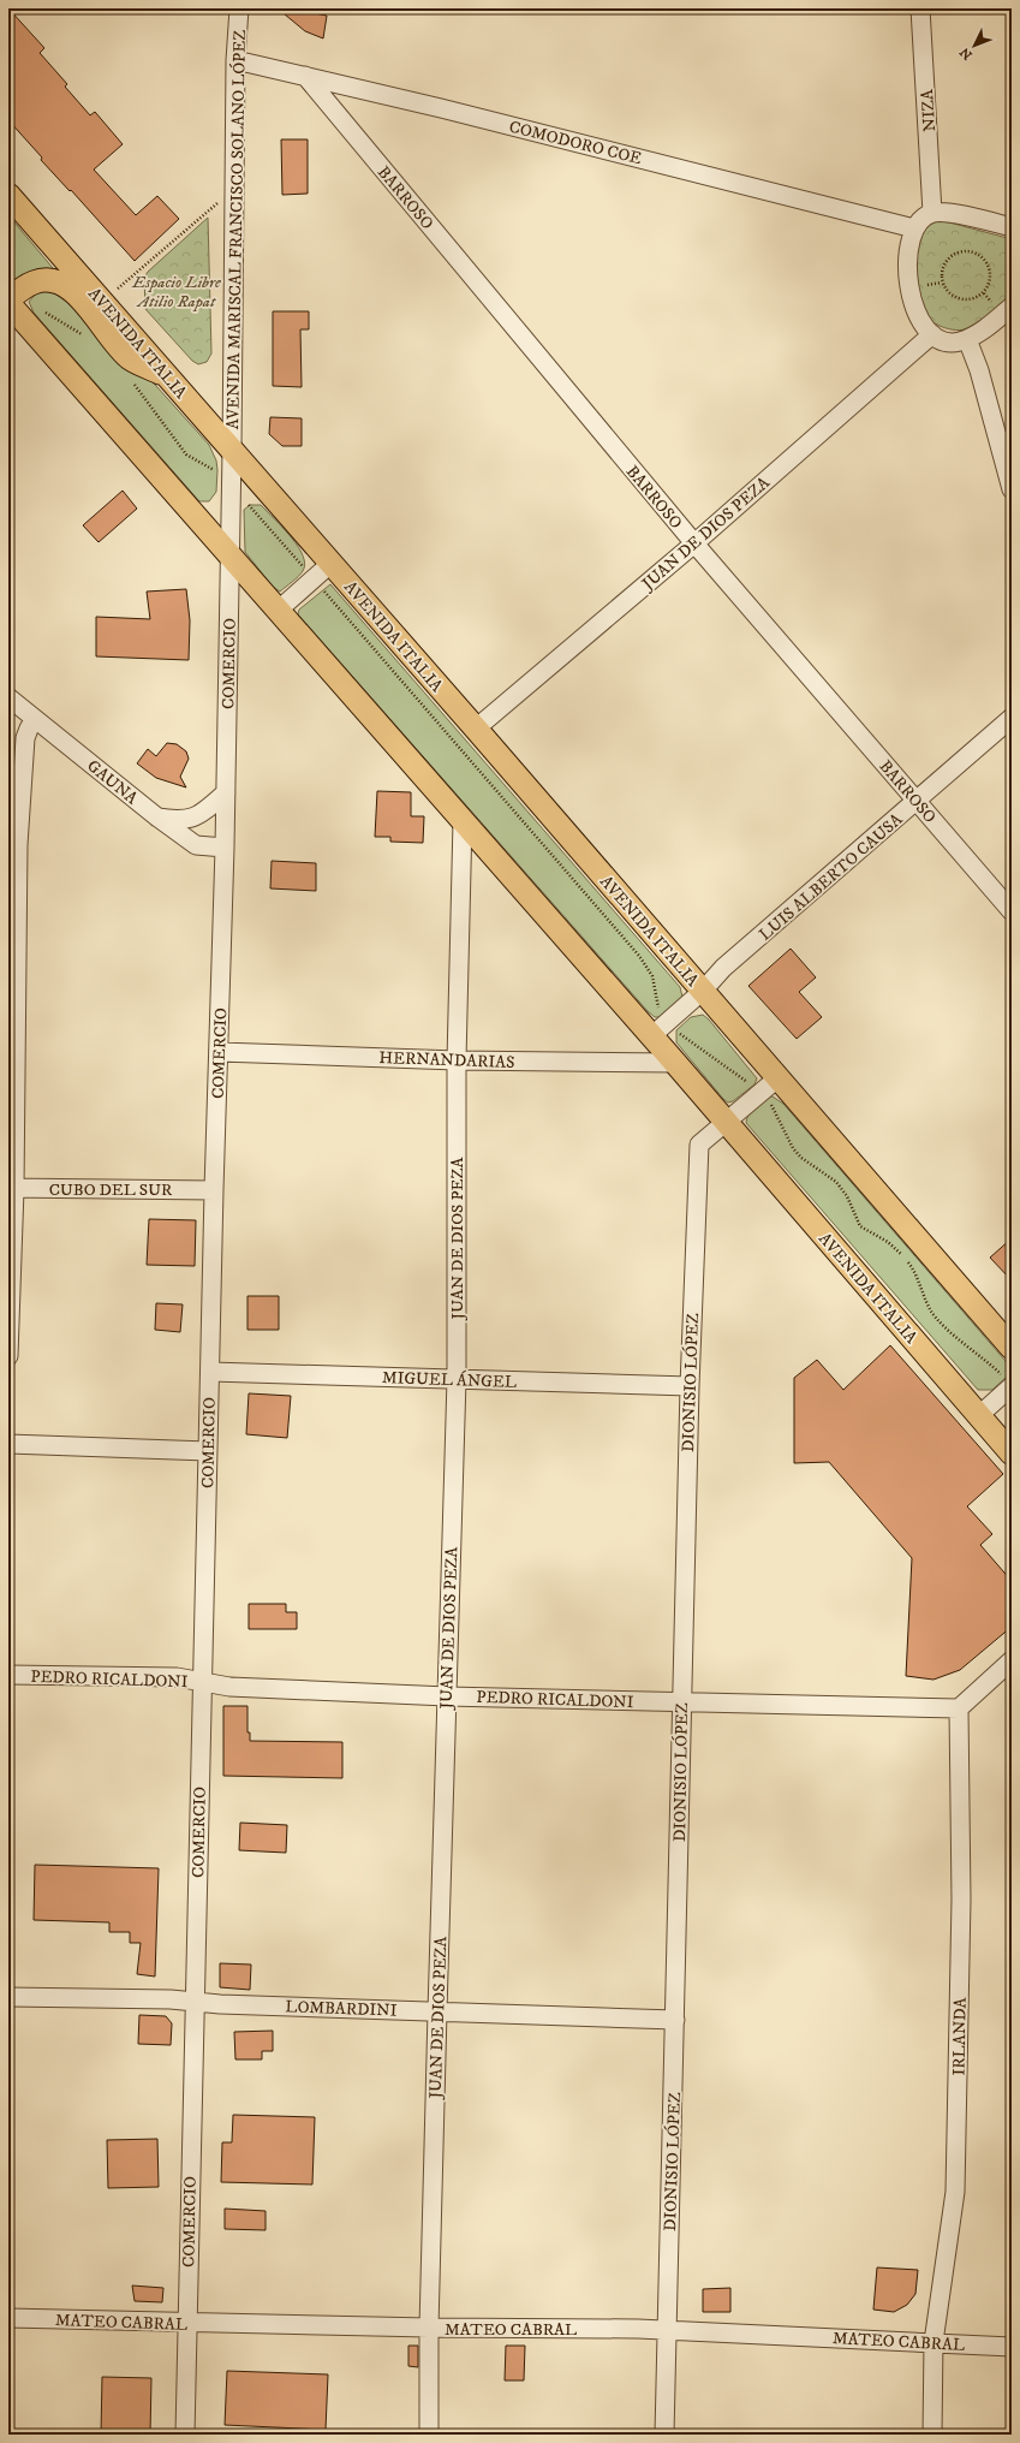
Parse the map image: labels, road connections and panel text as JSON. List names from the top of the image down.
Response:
{
  "streets": {
    "main road": ["AVENIDA ITALIA"],
    "street": [
      "NIZA",
      "COMODORO COE",
      "BARROSO",
      "AVENIDA MARISCAL FRANCISCO SOLANO LÓPEZ",
      "JUAN DE DIOS PEZA",
      "COMERCIO",
      "GAUNA",
      "LUIS ALBERTO CAUSA",
      "HERNANDARIAS",
      "CUBO DEL SUR",
      "MIGUEL ÁNGEL",
      "DIONISIO LÓPEZ",
      "PEDRO RICALDONI",
      "LOMBARDINI",
      "IRLANDA",
      "MATEO CABRAL"
    ]
  },
  "crossings": [
    ["COMODORO COE", "BARROSO"],
    ["COMODORO COE", "AVENIDA MARISCAL FRANCISCO SOLANO LÓPEZ"],
    ["BARROSO", "JUAN DE DIOS PEZA"],
    ["BARROSO", "LUIS ALBERTO CAUSA"],
    ["AVENIDA MARISCAL FRANCISCO SOLANO LÓPEZ", "AVENIDA ITALIA"],
    ["AVENIDA MARISCAL FRANCISCO SOLANO LÓPEZ", "COMERCIO"],
    ["AVENIDA ITALIA", "JUAN DE DIOS PEZA"],
    ["AVENIDA ITALIA", "COMERCIO"],
    ["AVENIDA ITALIA", "LUIS ALBERTO CAUSA"],
    ["AVENIDA ITALIA", "HERNANDARIAS"],
    ["AVENIDA ITALIA", "DIONISIO LÓPEZ"],
    ["JUAN DE DIOS PEZA", "HERNANDARIAS"],
    ["JUAN DE DIOS PEZA", "MIGUEL ÁNGEL"],
    ["JUAN DE DIOS PEZA", "PEDRO RICALDONI"],
    ["JUAN DE DIOS PEZA", "LOMBARDINI"],
    ["JUAN DE DIOS PEZA", "MATEO CABRAL"],
    ["COMERCIO", "GAUNA"],
    ["COMERCIO", "HERNANDARIAS"],
    ["COMERCIO", "CUBO DEL SUR"],
    ["COMERCIO", "MIGUEL ÁNGEL"],
    ["COMERCIO", "PEDRO RICALDONI"],
    ["COMERCIO", "LOMBARDINI"],
    ["COMERCIO", "MATEO CABRAL"],
    ["MIGUEL ÁNGEL", "DIONISIO LÓPEZ"],
    ["DIONISIO LÓPEZ", "PEDRO RICALDONI"],
    ["DIONISIO LÓPEZ", "LOMBARDINI"],
    ["DIONISIO LÓPEZ", "MATEO CABRAL"],
    ["PEDRO RICALDONI", "IRLANDA"],
    ["IRLANDA", "MATEO CABRAL"]
  ],
  "parks": ["Espacio Libre Atilio Rapat"],
  "north": "bottom left"
}
